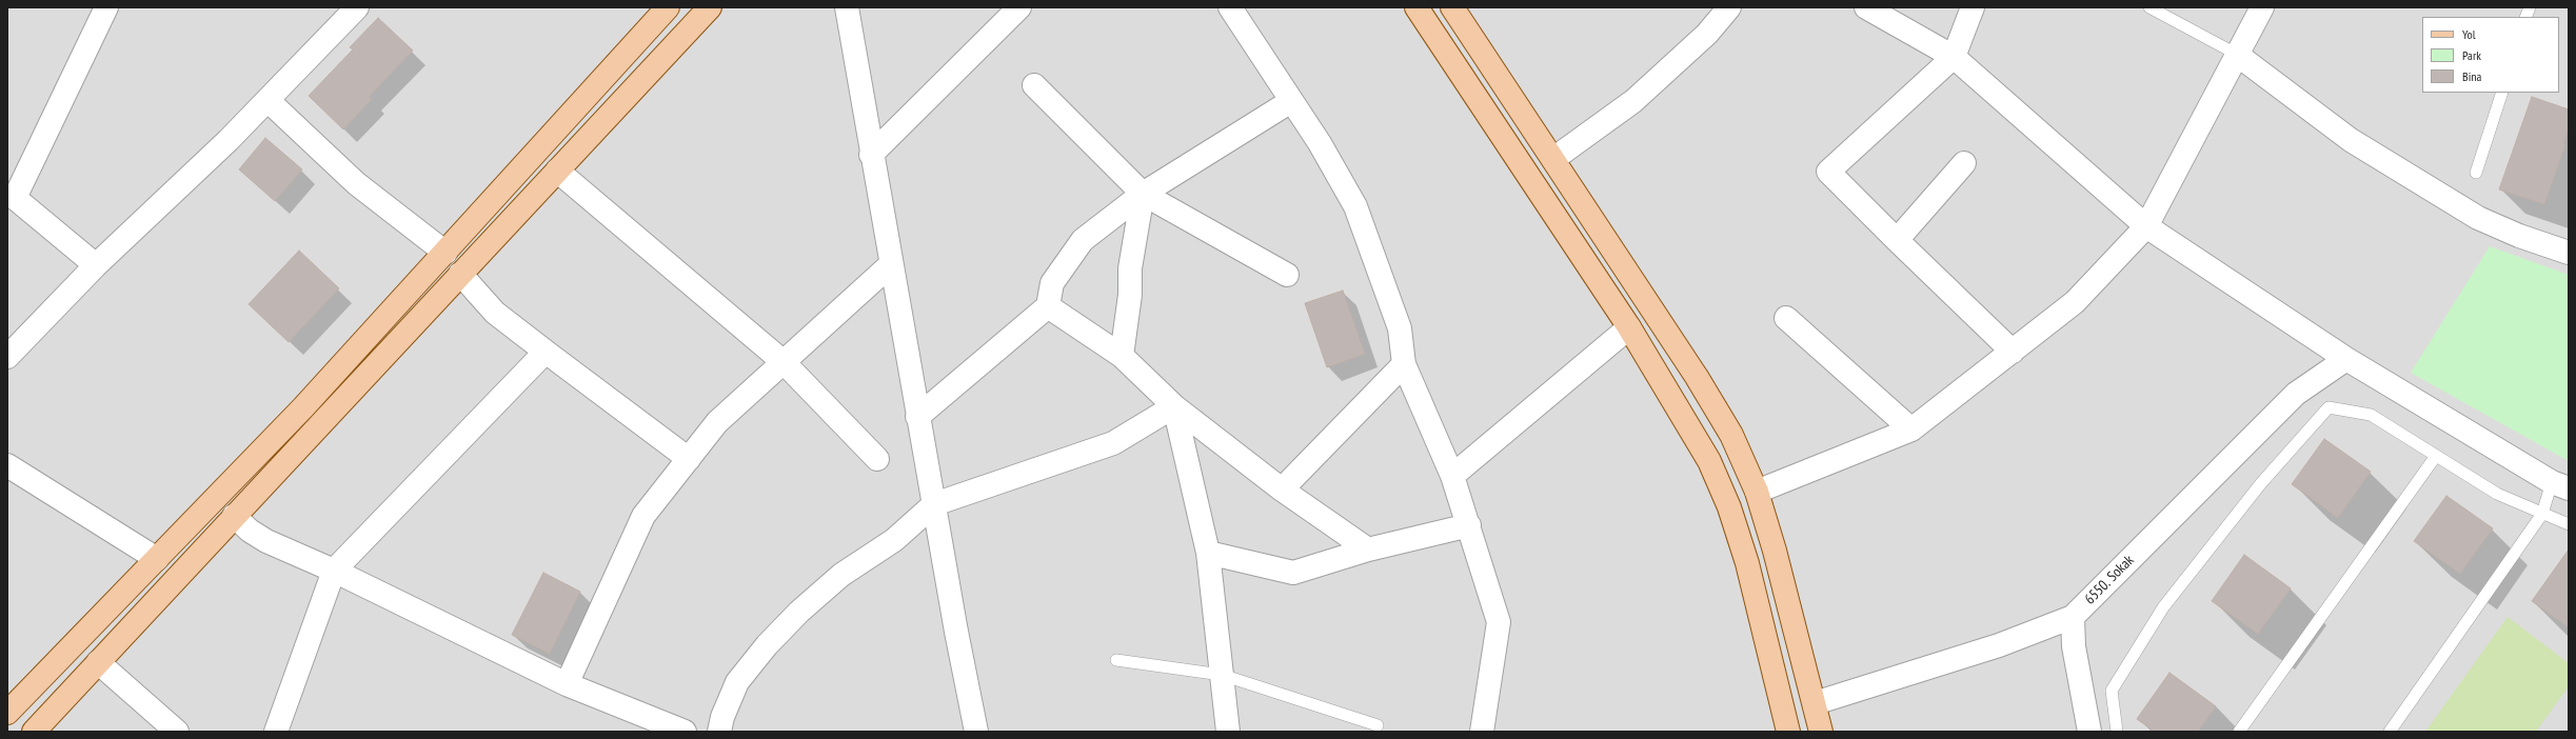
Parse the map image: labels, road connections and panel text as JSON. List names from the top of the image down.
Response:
{
  "streets": {
    "street": ["6550. Sokak"]
  },
  "legend": ["Yol", "Park", "Bina"]
}
